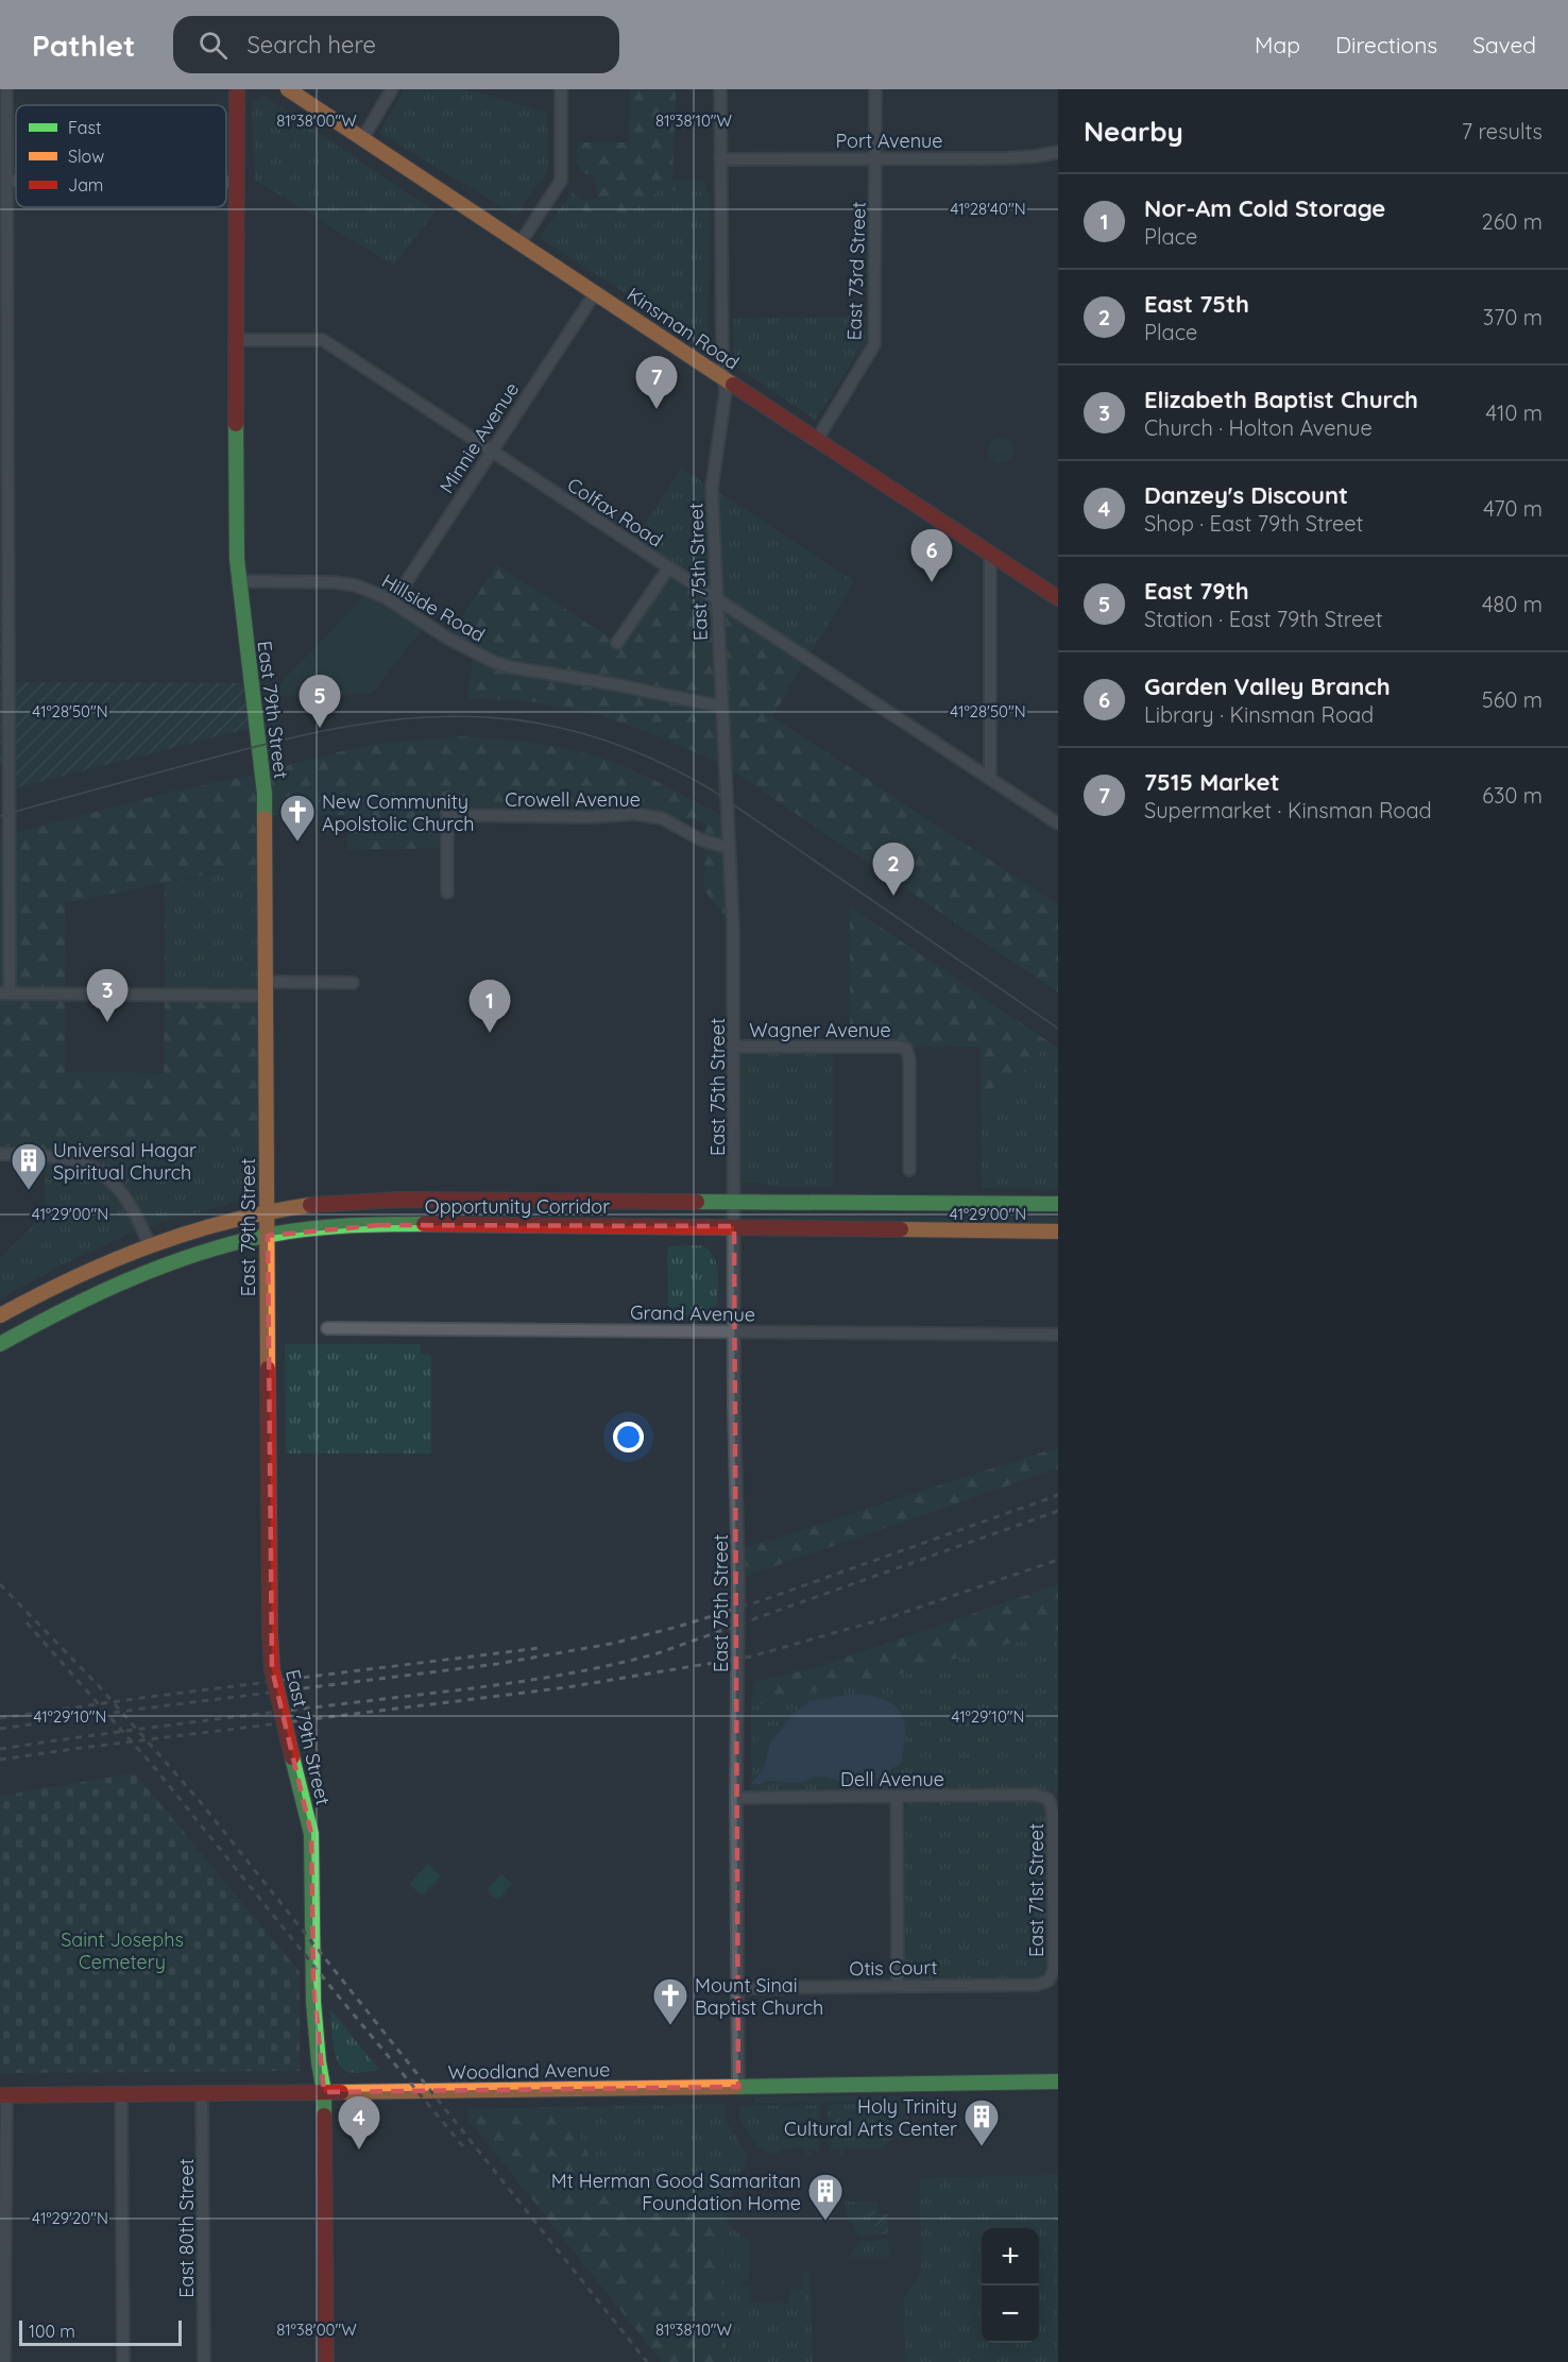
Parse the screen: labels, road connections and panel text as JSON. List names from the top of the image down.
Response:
{
  "streets": {
    "main road": [
      "Kinsman Road",
      "East 79th Street",
      "Opportunity Corridor",
      "Woodland Avenue"
    ],
    "street": [
      "Port Avenue",
      "East 73rd Street",
      "Minnie Avenue",
      "Colfax Road",
      "East 75th Street",
      "Hillside Road",
      "Crowell Avenue",
      "Wagner Avenue",
      "Grand Avenue",
      "Dell Avenue",
      "East 71st Street",
      "Otis Court",
      "East 80th Street"
    ]
  },
  "crossings": [
    ["Port Avenue", "East 73rd Street"],
    ["Port Avenue", "East 75th Street"],
    ["East 73rd Street", "Kinsman Road"],
    ["Kinsman Road", "Minnie Avenue"],
    ["Kinsman Road", "East 75th Street"],
    ["Minnie Avenue", "Colfax Road"],
    ["Minnie Avenue", "Hillside Road"],
    ["Colfax Road", "East 75th Street"],
    ["Colfax Road", "East 79th Street"],
    ["East 75th Street", "Hillside Road"],
    ["East 75th Street", "Crowell Avenue"],
    ["East 75th Street", "Wagner Avenue"],
    ["East 75th Street", "Opportunity Corridor"],
    ["East 75th Street", "Grand Avenue"],
    ["East 75th Street", "Dell Avenue"],
    ["East 75th Street", "Otis Court"],
    ["East 75th Street", "Woodland Avenue"],
    ["Hillside Road", "East 79th Street"],
    ["East 79th Street", "Opportunity Corridor"],
    ["East 79th Street", "Woodland Avenue"],
    ["Dell Avenue", "East 71st Street"],
    ["East 71st Street", "Otis Court"],
    ["Woodland Avenue", "East 80th Street"]
  ],
  "parks": ["Saint Josephs Cemetery"],
  "places": {
    "church": ["New Community Apolstolic Church", "Mount Sinai Baptist Church"],
    "building": ["Universal Hagar Spiritual Church", "Holy Trinity Cultural Arts Center", "Mt Herman Good Samaritan Foundation Home"]
  },
  "legend": ["Fast", "Slow", "Jam"],
  "scale_bar": "100 m",
  "page": {
    "header": "Pathlet",
    "search": "Search here",
    "nav": ["Map", "Directions", "Saved"],
    "heading": ["Nearby", "7 results"],
    "list": [
      {
        "mark": "1",
        "name": "Nor-Am Cold Storage",
        "note": "Place",
        "value": "260 m"
      },
      {
        "mark": "2",
        "name": "East 75th",
        "note": "Place",
        "value": "370 m"
      },
      {
        "mark": "3",
        "name": "Elizabeth Baptist Church",
        "note": "Church · Holton Avenue",
        "value": "410 m"
      },
      {
        "mark": "4",
        "name": "Danzey's Discount",
        "note": "Shop · East 79th Street",
        "value": "470 m"
      },
      {
        "mark": "5",
        "name": "East 79th",
        "note": "Station · East 79th Street",
        "value": "480 m"
      },
      {
        "mark": "6",
        "name": "Garden Valley Branch",
        "note": "Library · Kinsman Road",
        "value": "560 m"
      },
      {
        "mark": "7",
        "name": "7515 Market",
        "note": "Supermarket · Kinsman Road",
        "value": "630 m"
      }
    ],
    "pins": [
      "7",
      "6",
      "5",
      "2",
      "3",
      "1",
      "4"
    ],
    "map_buttons": ["+", "−"],
    "scale": "100 m"
  },
  "coordinates": [
    "81°38'00\"W",
    "81°38'10\"W",
    "41°28'40\"N",
    "41°28'50\"N",
    "41°29'00\"N",
    "41°29'10\"N",
    "41°29'20\"N"
  ]
}
